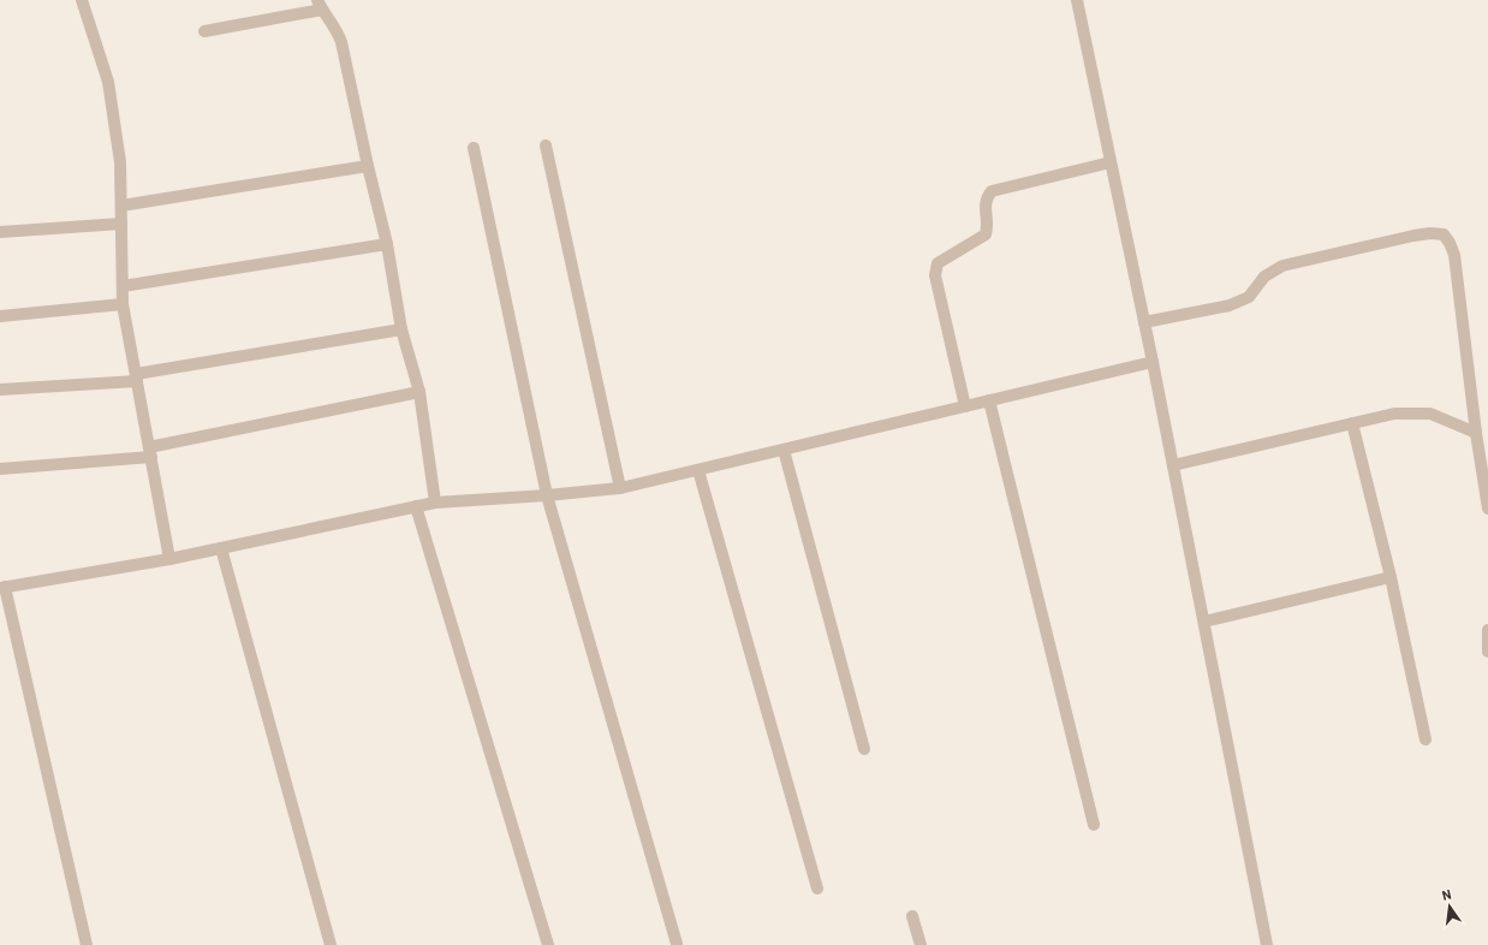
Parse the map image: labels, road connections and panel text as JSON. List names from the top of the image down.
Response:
{
  "north": "top"
}
